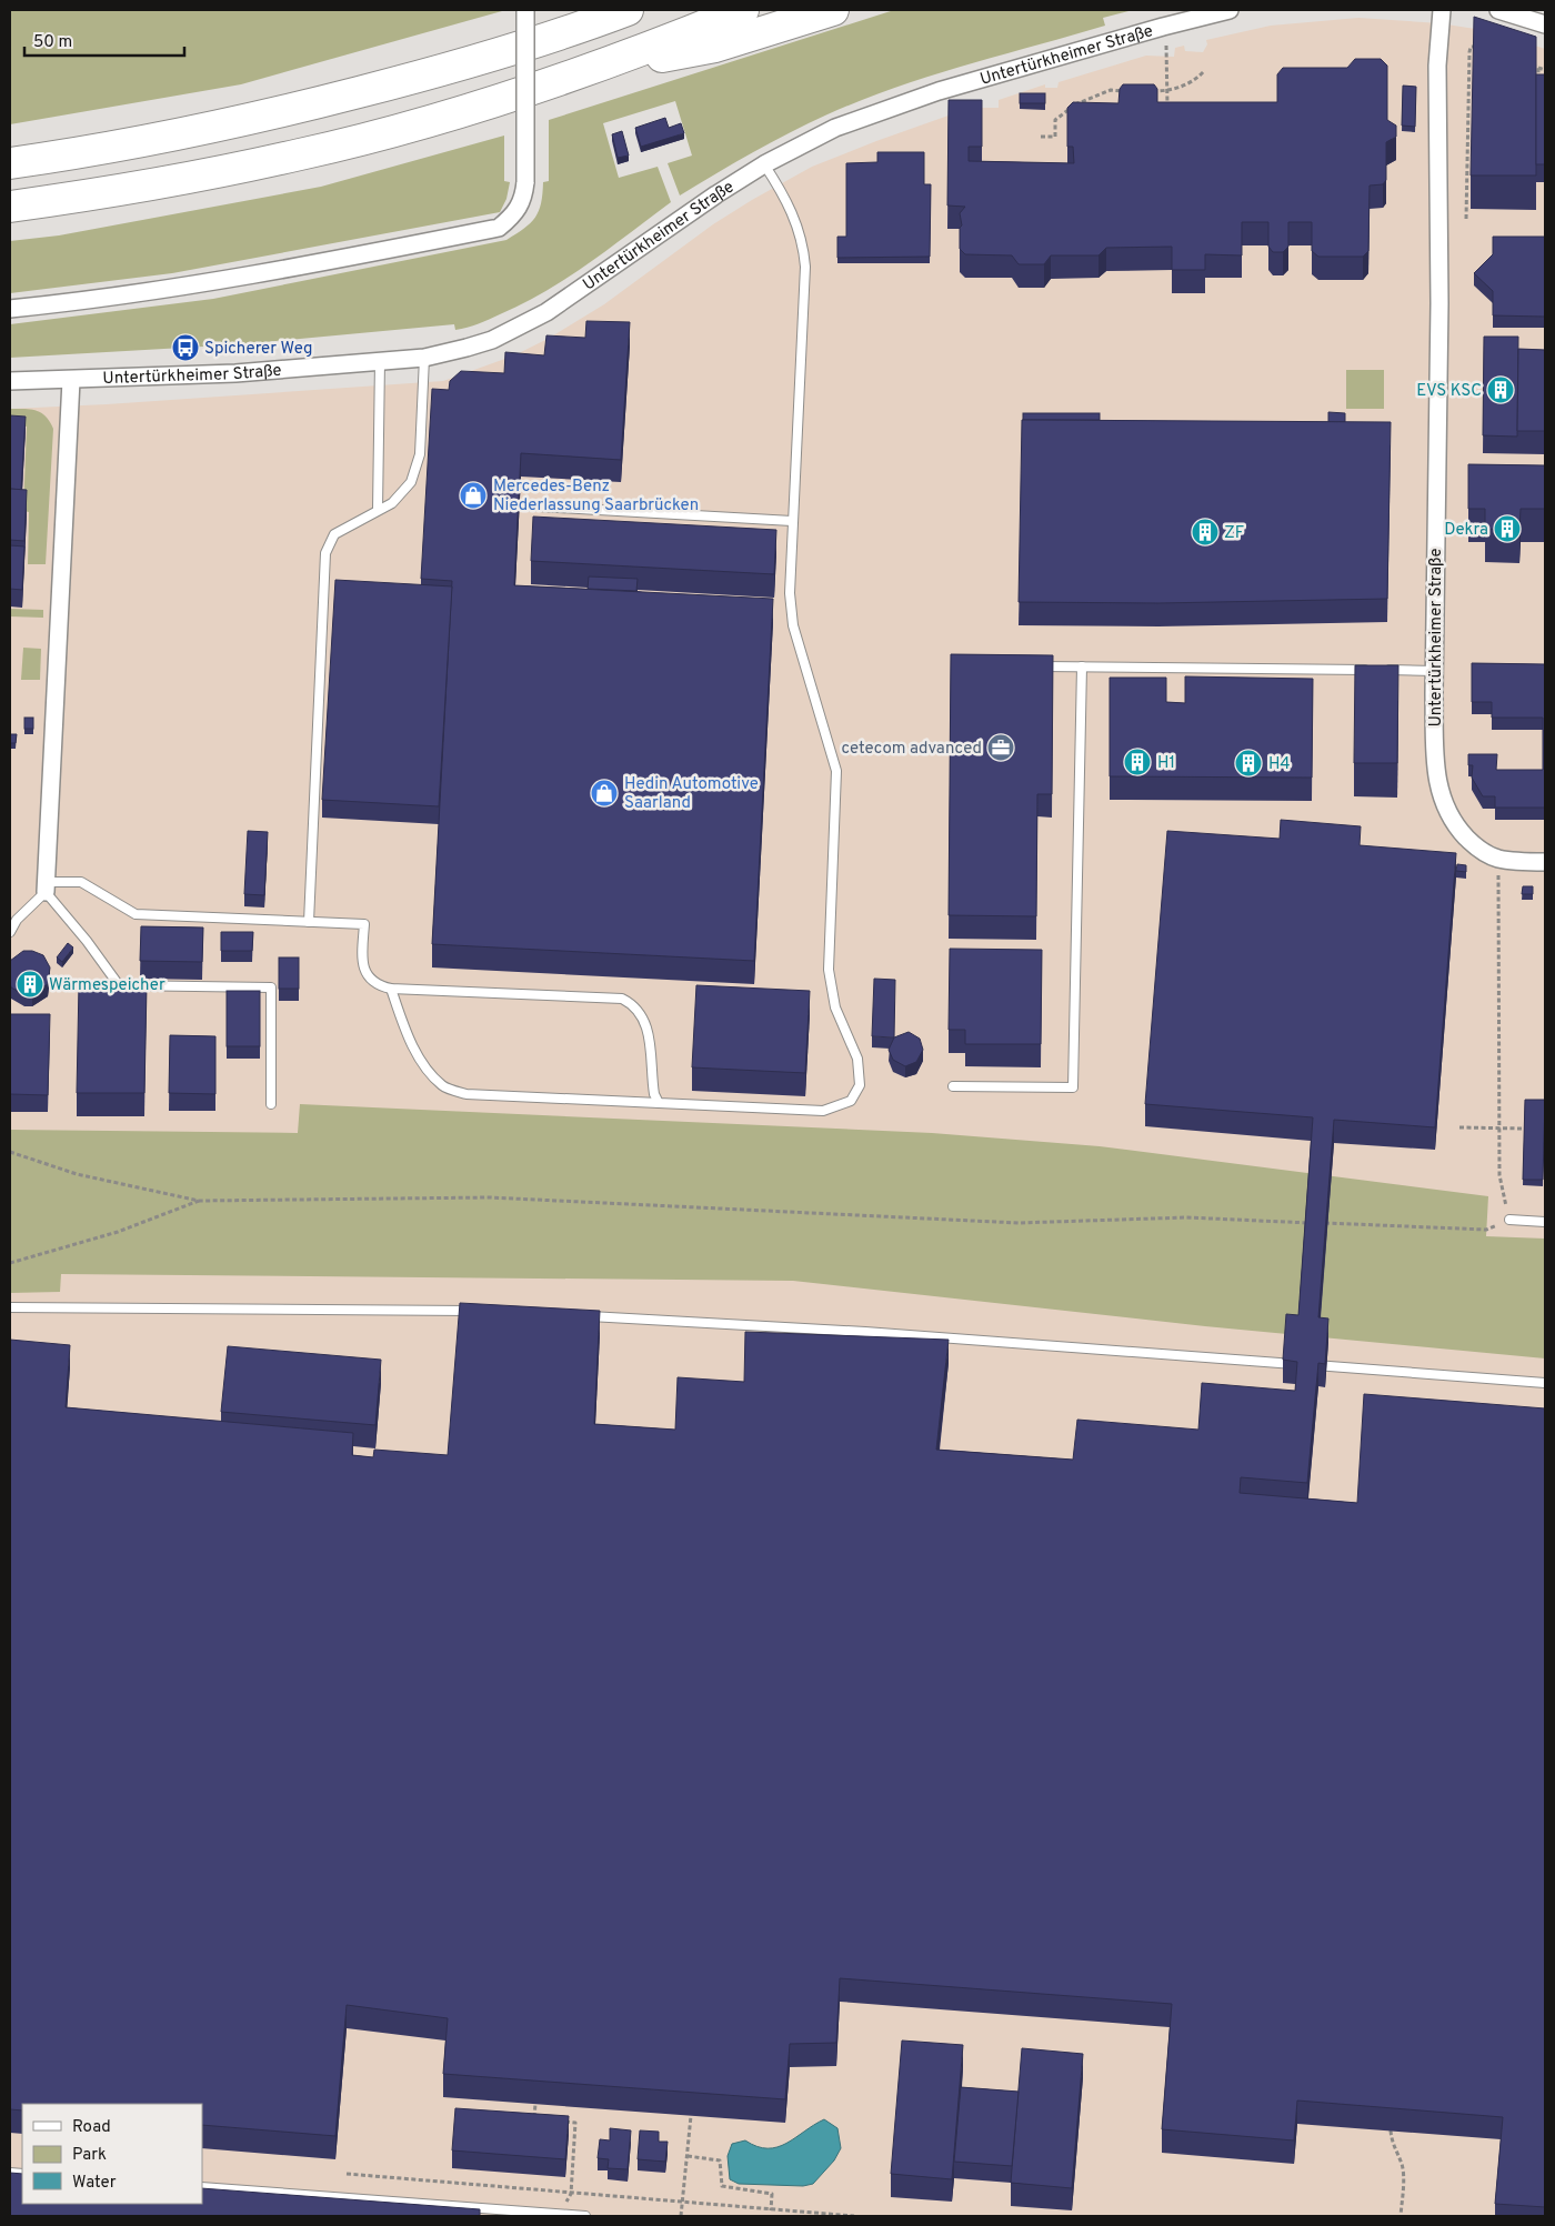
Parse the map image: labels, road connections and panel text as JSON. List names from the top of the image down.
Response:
{
  "streets": {
    "street": ["Untertürkheimer Straße"]
  },
  "places": {
    "bus stop": ["Spicherer Weg"],
    "building": [
      "EVS KSC",
      "Dekra",
      "ZF",
      "H1",
      "H4",
      "Wärmespeicher"
    ],
    "shop": ["Mercedes-Benz Niederlassung Saarbrücken", "Hedin Automotive Saarland"],
    "office": ["cetecom advanced"]
  },
  "legend": ["Road", "Park", "Water"],
  "scale_bar": "50 m"
}
